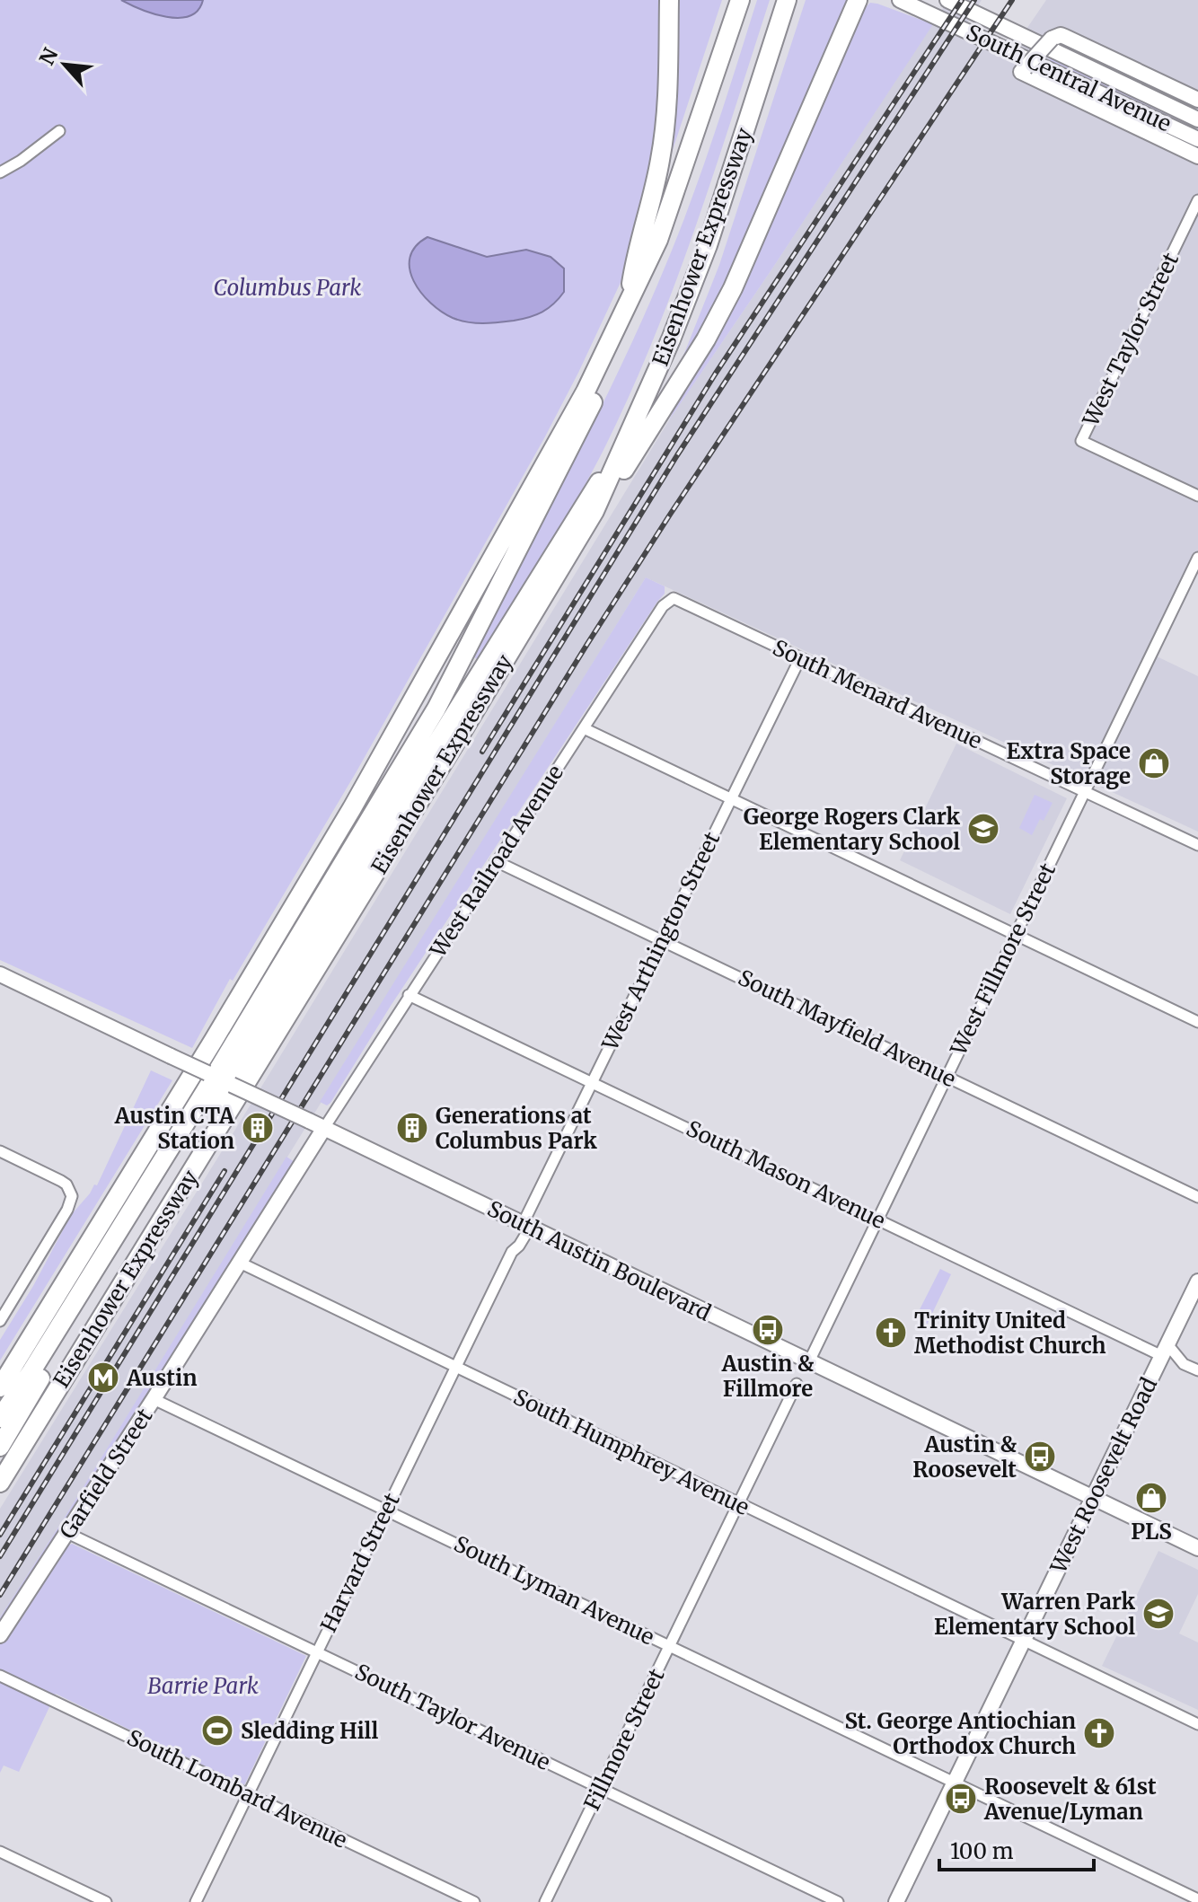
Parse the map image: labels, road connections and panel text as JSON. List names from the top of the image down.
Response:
{
  "streets": {
    "highway": ["Eisenhower Expressway"],
    "street": [
      "South Central Avenue",
      "West Taylor Street",
      "South Menard Avenue",
      "West Railroad Avenue",
      "West Arthington Street",
      "West Fillmore Street",
      "South Mayfield Avenue",
      "South Mason Avenue",
      "South Austin Boulevard",
      "South Humphrey Avenue",
      "Garfield Street",
      "West Roosevelt Road",
      "Harvard Street",
      "South Lyman Avenue",
      "South Taylor Avenue",
      "Fillmore Street",
      "South Lombard Avenue"
    ]
  },
  "crossings": [
    ["South Menard Avenue", "West Railroad Avenue"],
    ["South Menard Avenue", "West Arthington Street"],
    ["South Menard Avenue", "West Fillmore Street"],
    ["West Railroad Avenue", "South Mayfield Avenue"],
    ["West Railroad Avenue", "South Mason Avenue"],
    ["West Railroad Avenue", "South Austin Boulevard"],
    ["West Railroad Avenue", "Garfield Street"],
    ["West Arthington Street", "South Mayfield Avenue"],
    ["West Arthington Street", "South Mason Avenue"],
    ["West Arthington Street", "South Austin Boulevard"],
    ["West Arthington Street", "Harvard Street"],
    ["West Fillmore Street", "South Mayfield Avenue"],
    ["West Fillmore Street", "South Mason Avenue"],
    ["West Fillmore Street", "South Austin Boulevard"],
    ["South Mason Avenue", "West Roosevelt Road"],
    ["South Austin Boulevard", "Garfield Street"],
    ["South Austin Boulevard", "West Roosevelt Road"],
    ["South Austin Boulevard", "Harvard Street"],
    ["South Humphrey Avenue", "Garfield Street"],
    ["South Humphrey Avenue", "West Roosevelt Road"],
    ["South Humphrey Avenue", "Harvard Street"],
    ["South Humphrey Avenue", "Fillmore Street"],
    ["Garfield Street", "South Lyman Avenue"],
    ["Garfield Street", "South Taylor Avenue"],
    ["West Roosevelt Road", "South Lyman Avenue"],
    ["Harvard Street", "South Lyman Avenue"],
    ["Harvard Street", "South Taylor Avenue"],
    ["Harvard Street", "South Lombard Avenue"],
    ["South Lyman Avenue", "Fillmore Street"],
    ["South Taylor Avenue", "Fillmore Street"]
  ],
  "parks": ["Columbus Park", "Barrie Park"],
  "places": {
    "shop": ["Extra Space Storage", "PLS"],
    "school or university": ["George Rogers Clark Elementary School", "Warren Park Elementary School"],
    "building": ["Austin CTA Station", "Generations at Columbus Park"],
    "bus stop": ["Austin & Fillmore", "Austin & Roosevelt", "Roosevelt & 61st Avenue/Lyman"],
    "church": ["Trinity United Methodist Church", "St. George Antiochian Orthodox Church"],
    "metro station": ["Austin"],
    "sports": ["Sledding Hill"]
  },
  "scale_bar": "100 m",
  "north": "top left"
}
